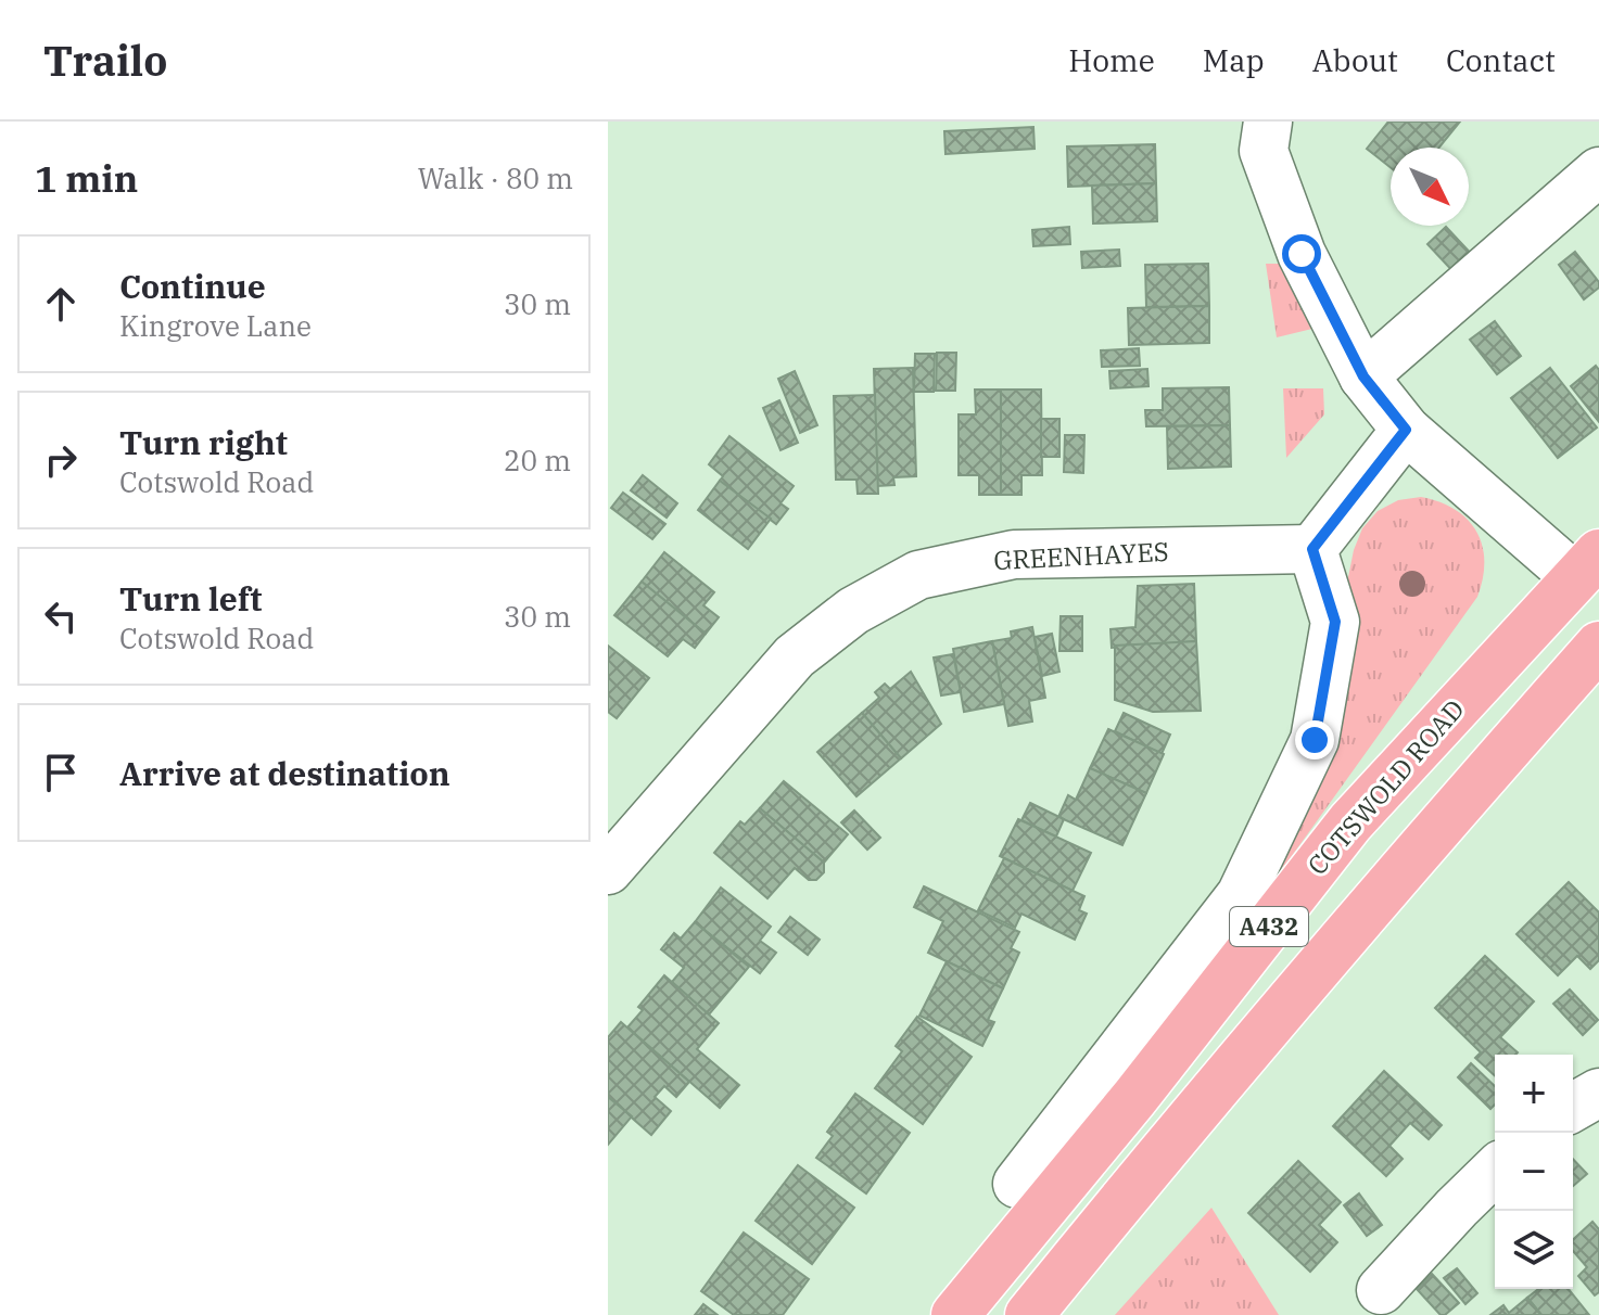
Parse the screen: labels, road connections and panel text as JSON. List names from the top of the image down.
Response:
{
  "streets": {
    "main road": ["COTSWOLD ROAD", "A432"],
    "street": ["GREENHAYES"]
  },
  "north": "bottom right",
  "page": {
    "header": "Trailo",
    "nav": [
      "Home",
      "Map",
      "About",
      "Contact"
    ],
    "heading": ["1 min", "Walk · 80 m"],
    "list": [
      ["Continue", "Kingrove Lane", "30 m"],
      ["Turn right", "Cotswold Road", "20 m"],
      ["Turn left", "Cotswold Road", "30 m"],
      "Arrive at destination"
    ],
    "map_buttons": ["+", "−"]
  }
}
